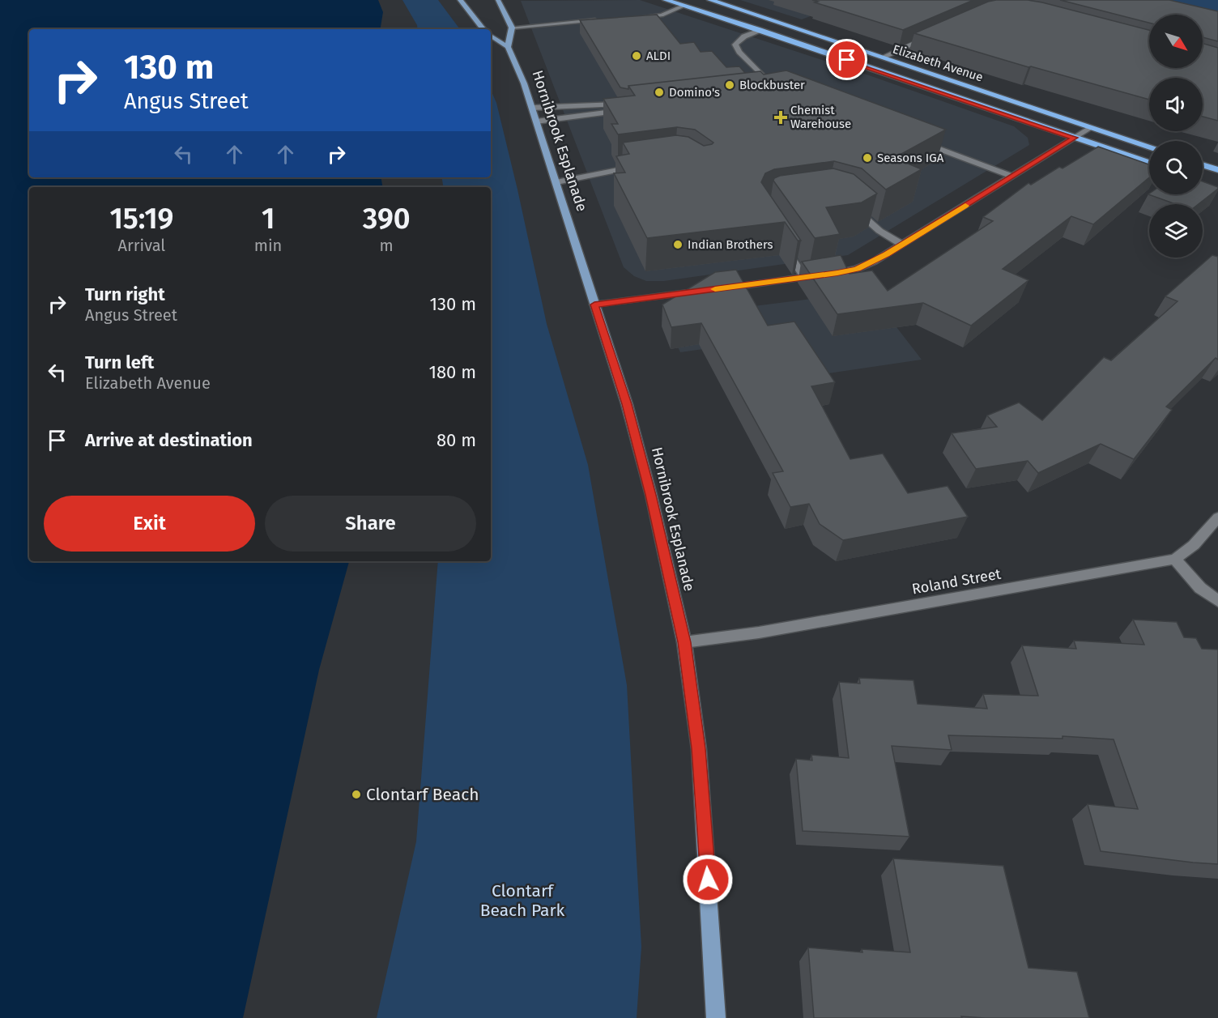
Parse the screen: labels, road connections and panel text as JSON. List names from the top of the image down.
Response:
{
  "streets": {
    "highway": ["Elizabeth Avenue"],
    "main road": ["Hornibrook Esplanade"],
    "street": ["Roland Street"]
  },
  "crossings": [
    ["Hornibrook Esplanade", "Roland Street"]
  ],
  "parks": ["Clontarf Beach Park"],
  "places": {
    "other": [
      "ALDI",
      "Blockbuster",
      "Domino's",
      "Seasons IGA",
      "Indian Brothers",
      "Clontarf Beach"
    ],
    "health": ["Chemist Warehouse"]
  },
  "north": "bottom right",
  "page": {
    "turn": ["130 m", "Angus Street"],
    "eta": [
      "15:19",
      "Arrival",
      "1",
      "min",
      "390",
      "m"
    ],
    "list": [
      {
        "name": "Turn right",
        "note": "Angus Street",
        "value": "130 m"
      },
      {
        "name": "Turn left",
        "note": "Elizabeth Avenue",
        "value": "180 m"
      },
      {
        "name": "Arrive at destination",
        "value": "80 m"
      }
    ],
    "buttons": ["Exit", "Share"]
  }
}
